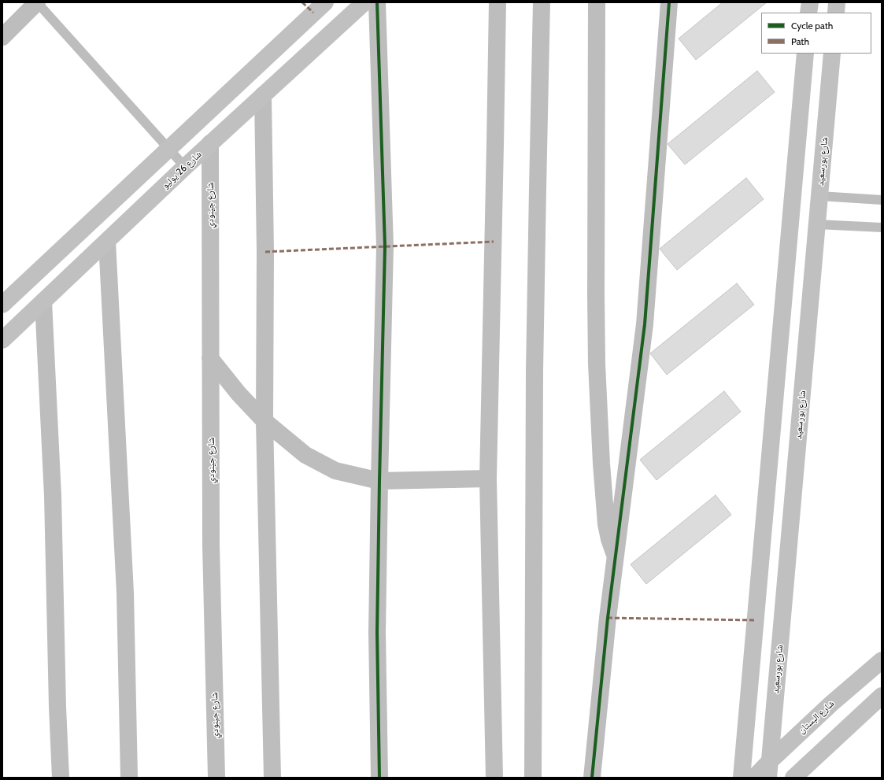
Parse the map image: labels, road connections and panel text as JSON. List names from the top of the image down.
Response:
{
  "streets": {
    "main road": ["شارع بورسعيد", "شارع 26 يوليو", "شارع البستان"],
    "street": ["شارع جينودي"]
  },
  "crossings": [
    ["شارع بورسعيد", "شارع البستان"],
    ["شارع 26 يوليو", "شارع جينودي"]
  ],
  "legend": ["Cycle path", "Path"]
}
